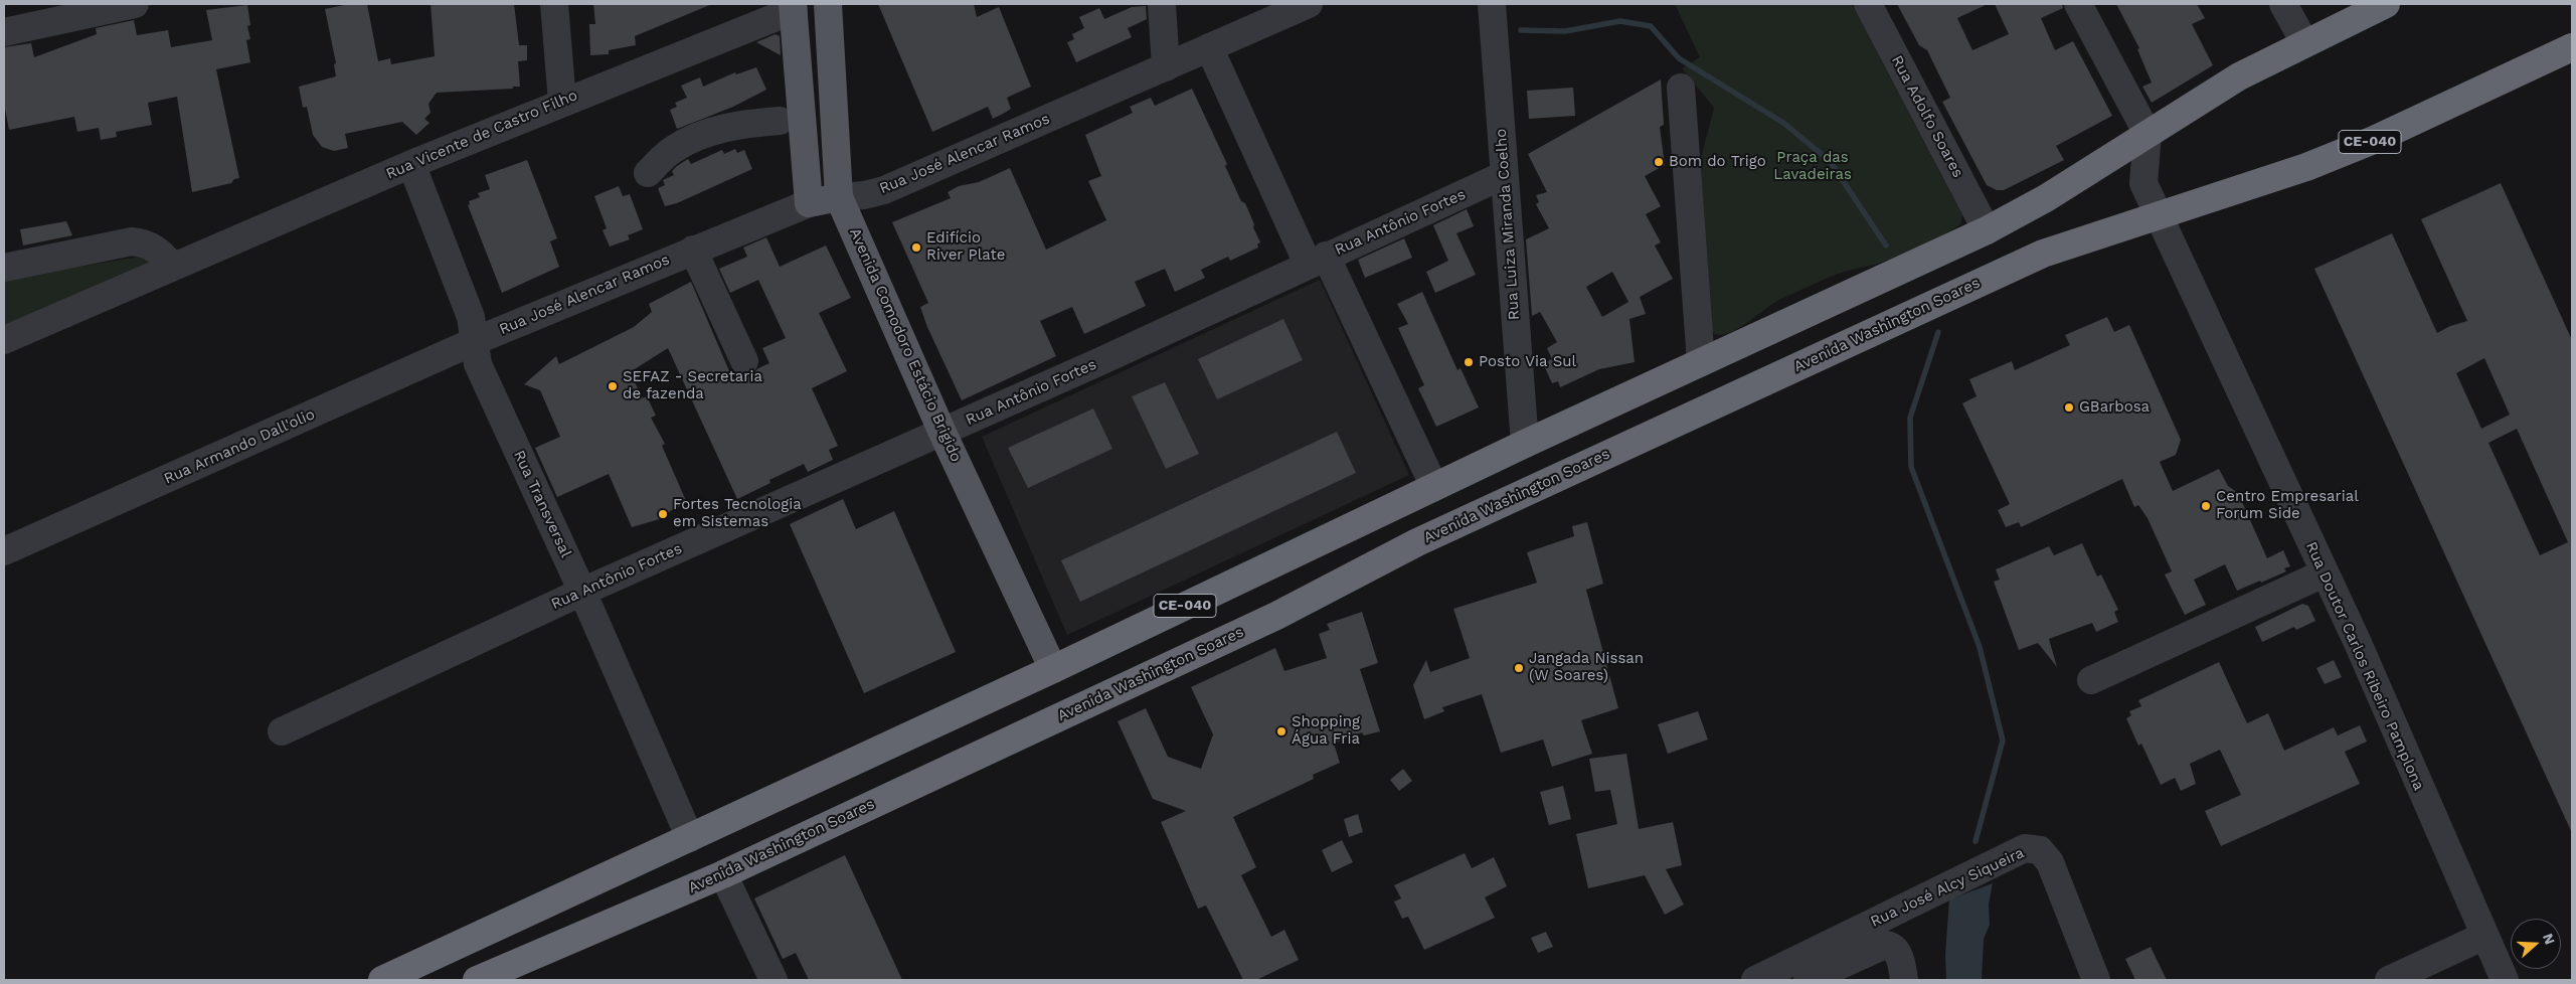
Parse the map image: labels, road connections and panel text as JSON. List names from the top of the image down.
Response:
{
  "streets": {
    "highway": ["CE-040", "Avenida Washington Soares"],
    "main road": ["Rua José Alencar Ramos", "Avenida Comodoro Estácio Brigido"],
    "street": [
      "Rua Adolfo Soares",
      "Rua Vicente de Castro Filho",
      "Rua Antônio Fortes",
      "Rua Luiza Miranda Coelho",
      "Rua Armando Dall'olio",
      "Rua Transversal",
      "Rua Doutor Carlos Ribeiro Pamplona",
      "Rua José Alcy Siqueira"
    ]
  },
  "crossings": [
    ["Rua Adolfo Soares", "CE-040"],
    ["Rua Vicente de Castro Filho", "Rua Transversal"],
    ["CE-040", "Rua Luiza Miranda Coelho"],
    ["CE-040", "Avenida Comodoro Estácio Brigido"],
    ["CE-040", "Rua Transversal"],
    ["CE-040", "Rua Doutor Carlos Ribeiro Pamplona"],
    ["Rua José Alencar Ramos", "Avenida Comodoro Estácio Brigido"],
    ["Rua José Alencar Ramos", "Rua Armando Dall'olio"],
    ["Rua José Alencar Ramos", "Rua Transversal"],
    ["Rua Antônio Fortes", "Rua Luiza Miranda Coelho"],
    ["Rua Antônio Fortes", "Avenida Comodoro Estácio Brigido"],
    ["Rua Antônio Fortes", "Rua Transversal"],
    ["Avenida Washington Soares", "Rua Doutor Carlos Ribeiro Pamplona"],
    ["Rua Armando Dall'olio", "Rua Transversal"]
  ],
  "parks": ["Praça das Lavadeiras"],
  "places": [
    "Bom do Trigo",
    "Edifício River Plate",
    "Posto Via Sul",
    "SEFAZ - Secretaria de fazenda",
    "GBarbosa",
    "Centro Empresarial Forum Side",
    "Fortes Tecnologia em Sistemas",
    "Jangada Nissan (W Soares)",
    "Shopping Água Fria"
  ],
  "north": "right"
}
